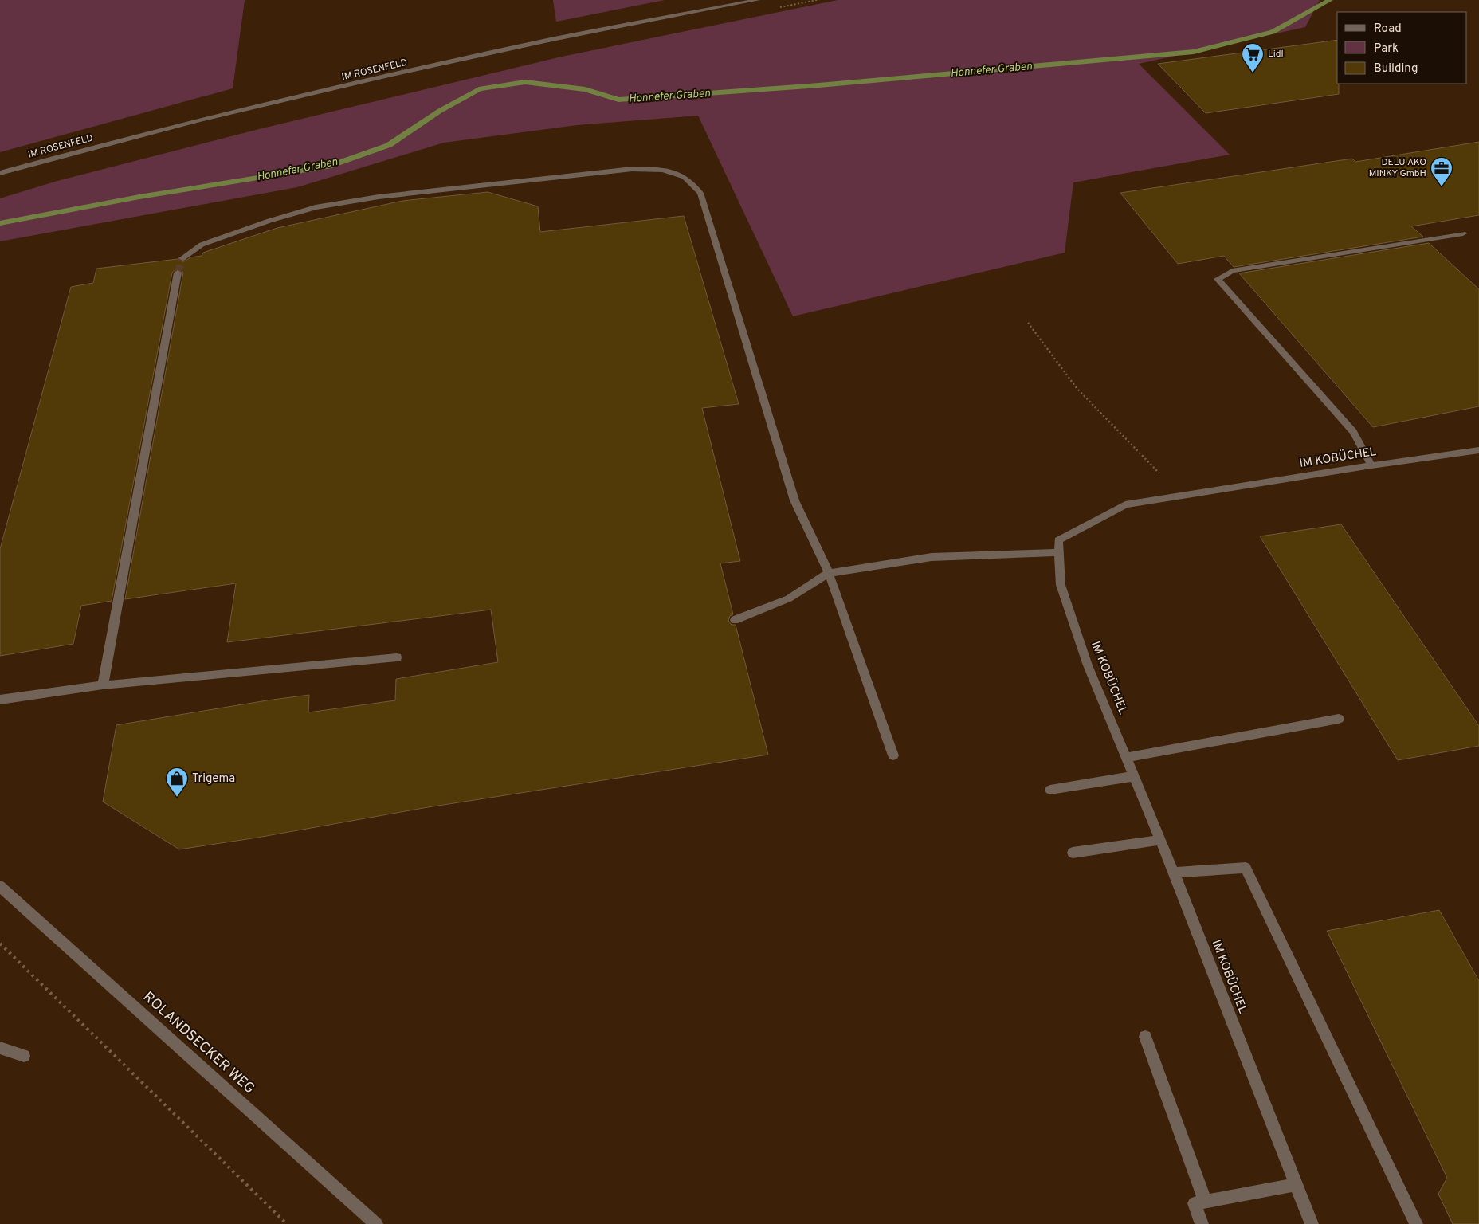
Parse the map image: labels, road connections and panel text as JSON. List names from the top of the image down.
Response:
{
  "streets": {
    "street": ["IM ROSENFELD", "IM KOBÜCHEL", "ROLANDSECKER WEG"]
  },
  "water": ["Honnefer Graben"],
  "places": {
    "supermarket": ["Lidl"],
    "office": ["DELU AKO MINKY GmbH"],
    "shop": ["Trigema"]
  },
  "legend": ["Road", "Park", "Building"]
}
